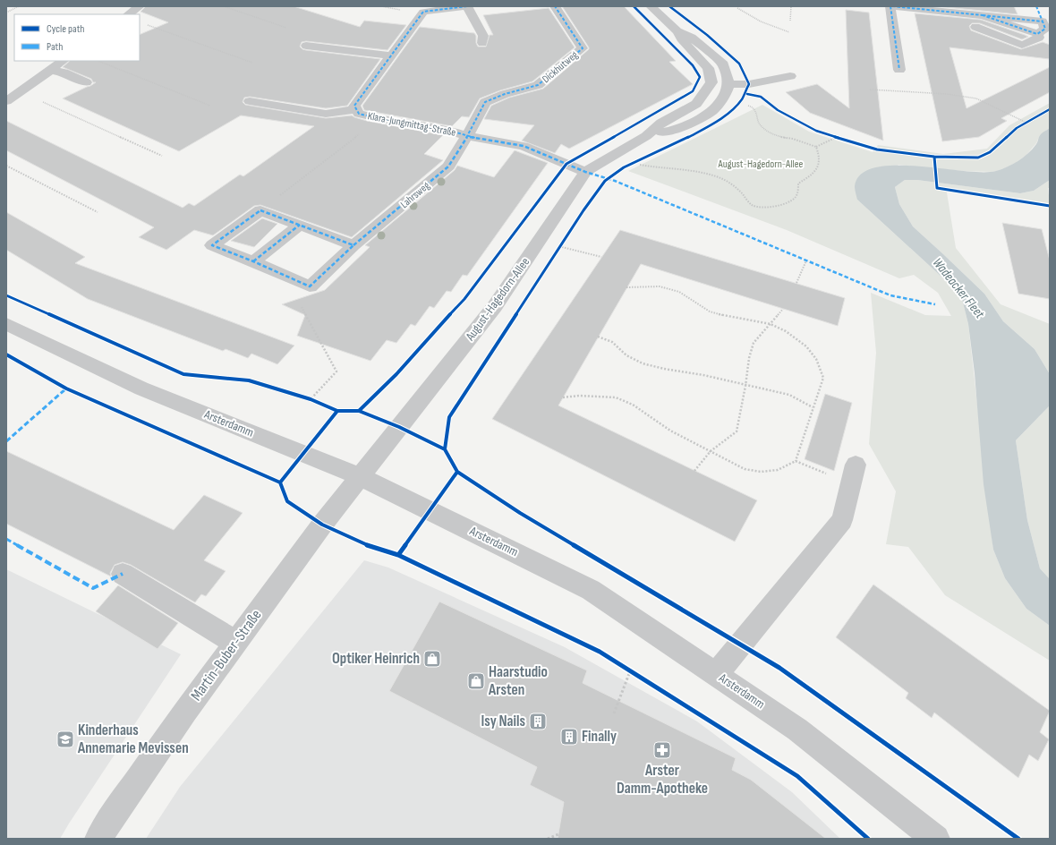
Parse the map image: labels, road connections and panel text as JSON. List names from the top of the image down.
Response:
{
  "streets": {
    "street": [
      "Dickhutweg",
      "Klara-Jungmittag-Straße",
      "Lahrsweg",
      "August-Hagedorn-Allee",
      "Arsterdamm",
      "Martin-Buber-Straße"
    ]
  },
  "crossings": [
    ["Dickhutweg", "Klara-Jungmittag-Straße"],
    ["Dickhutweg", "Lahrsweg"],
    ["Klara-Jungmittag-Straße", "Lahrsweg"],
    ["Klara-Jungmittag-Straße", "August-Hagedorn-Allee"],
    ["August-Hagedorn-Allee", "Arsterdamm"],
    ["August-Hagedorn-Allee", "Martin-Buber-Straße"],
    ["Arsterdamm", "Martin-Buber-Straße"]
  ],
  "water": ["Wadeacker Fleet"],
  "parks": ["August-Hagedorn-Allee"],
  "places": {
    "shop": ["Optiker Heinrich", "Haarstudio Arsten"],
    "building": ["Isy Nails", "Finally"],
    "school or university": ["Kinderhaus Annemarie Mevissen"],
    "pharmacy": ["Arster Damm-Apotheke"]
  },
  "legend": ["Cycle path", "Path"]
}
